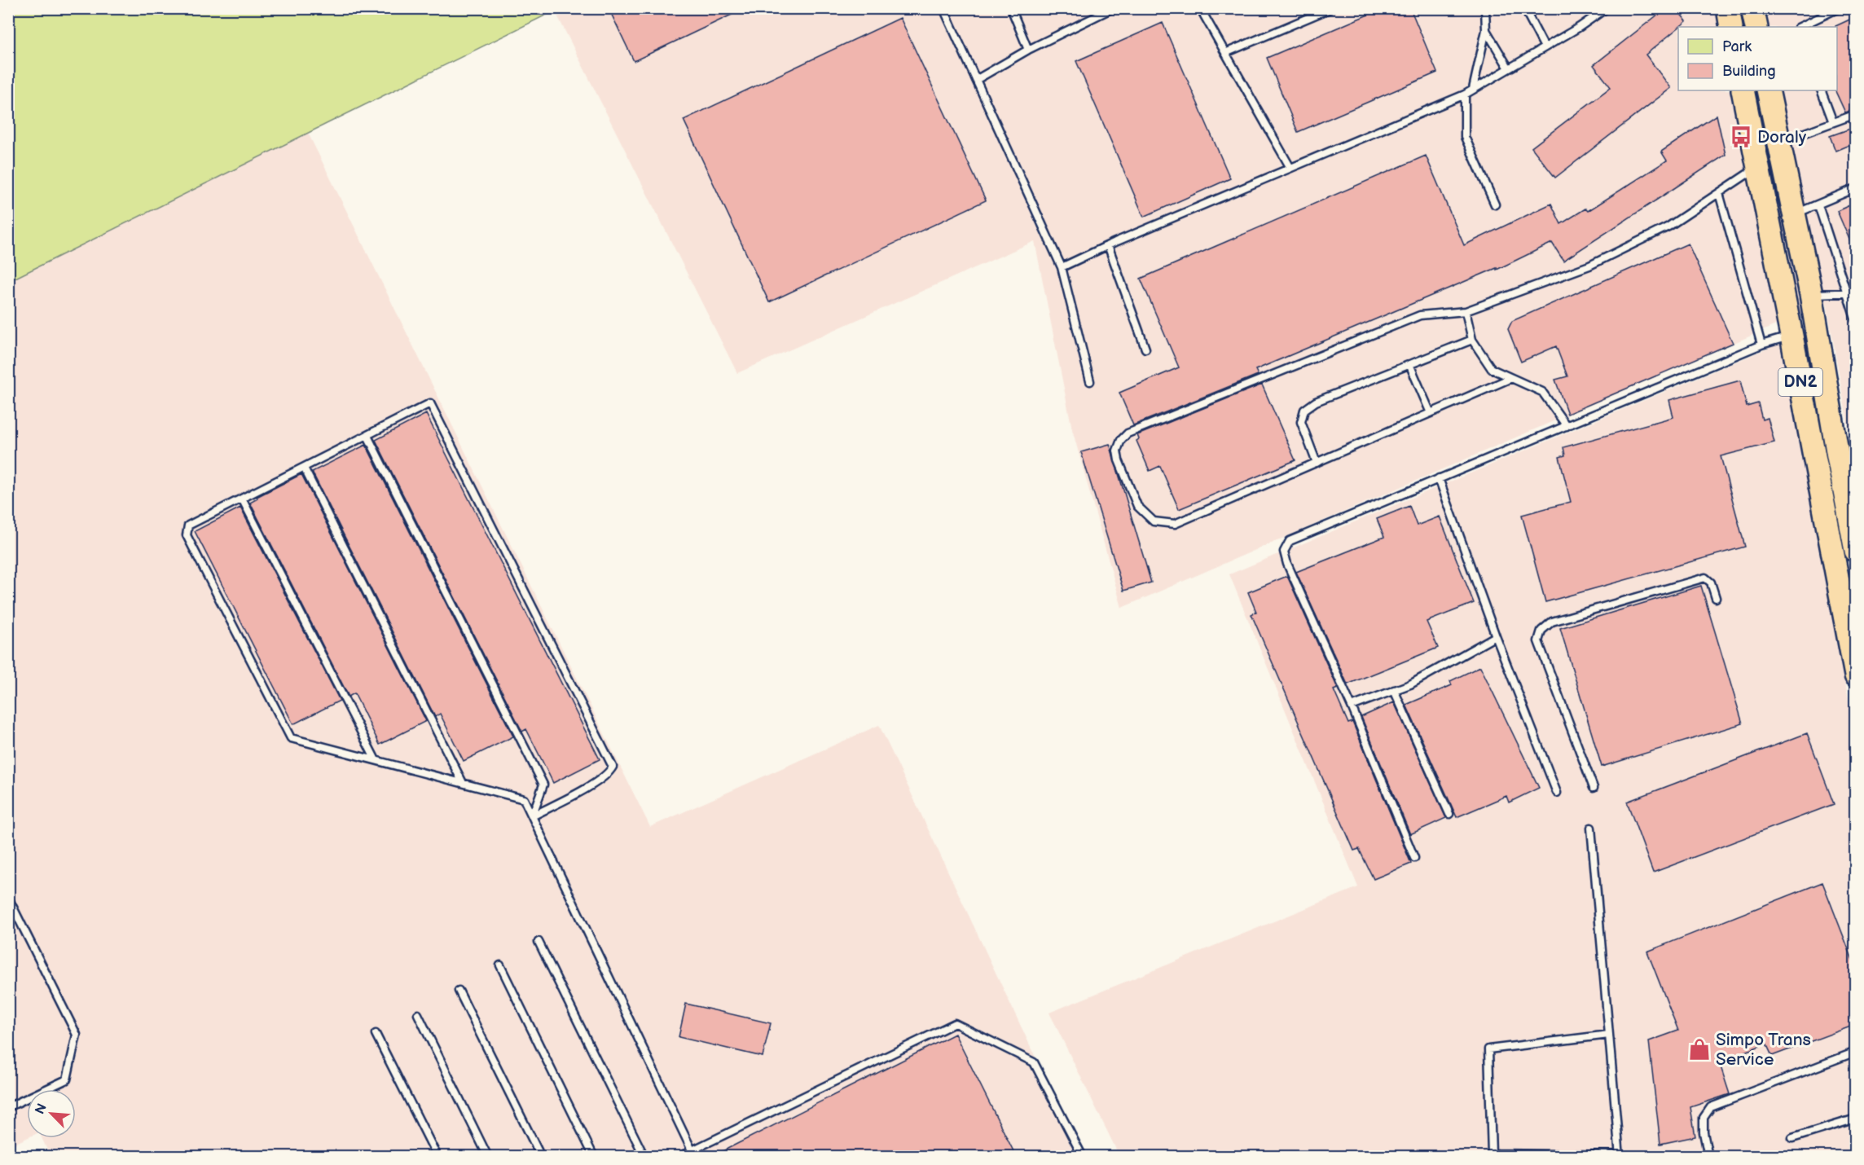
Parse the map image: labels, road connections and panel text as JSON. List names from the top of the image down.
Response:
{
  "streets": {
    "highway": ["DN2"]
  },
  "places": {
    "bus stop": ["Doraly"],
    "shop": ["Simpo Trans Service"]
  },
  "legend": ["Park", "Building"],
  "north": "top left"
}
